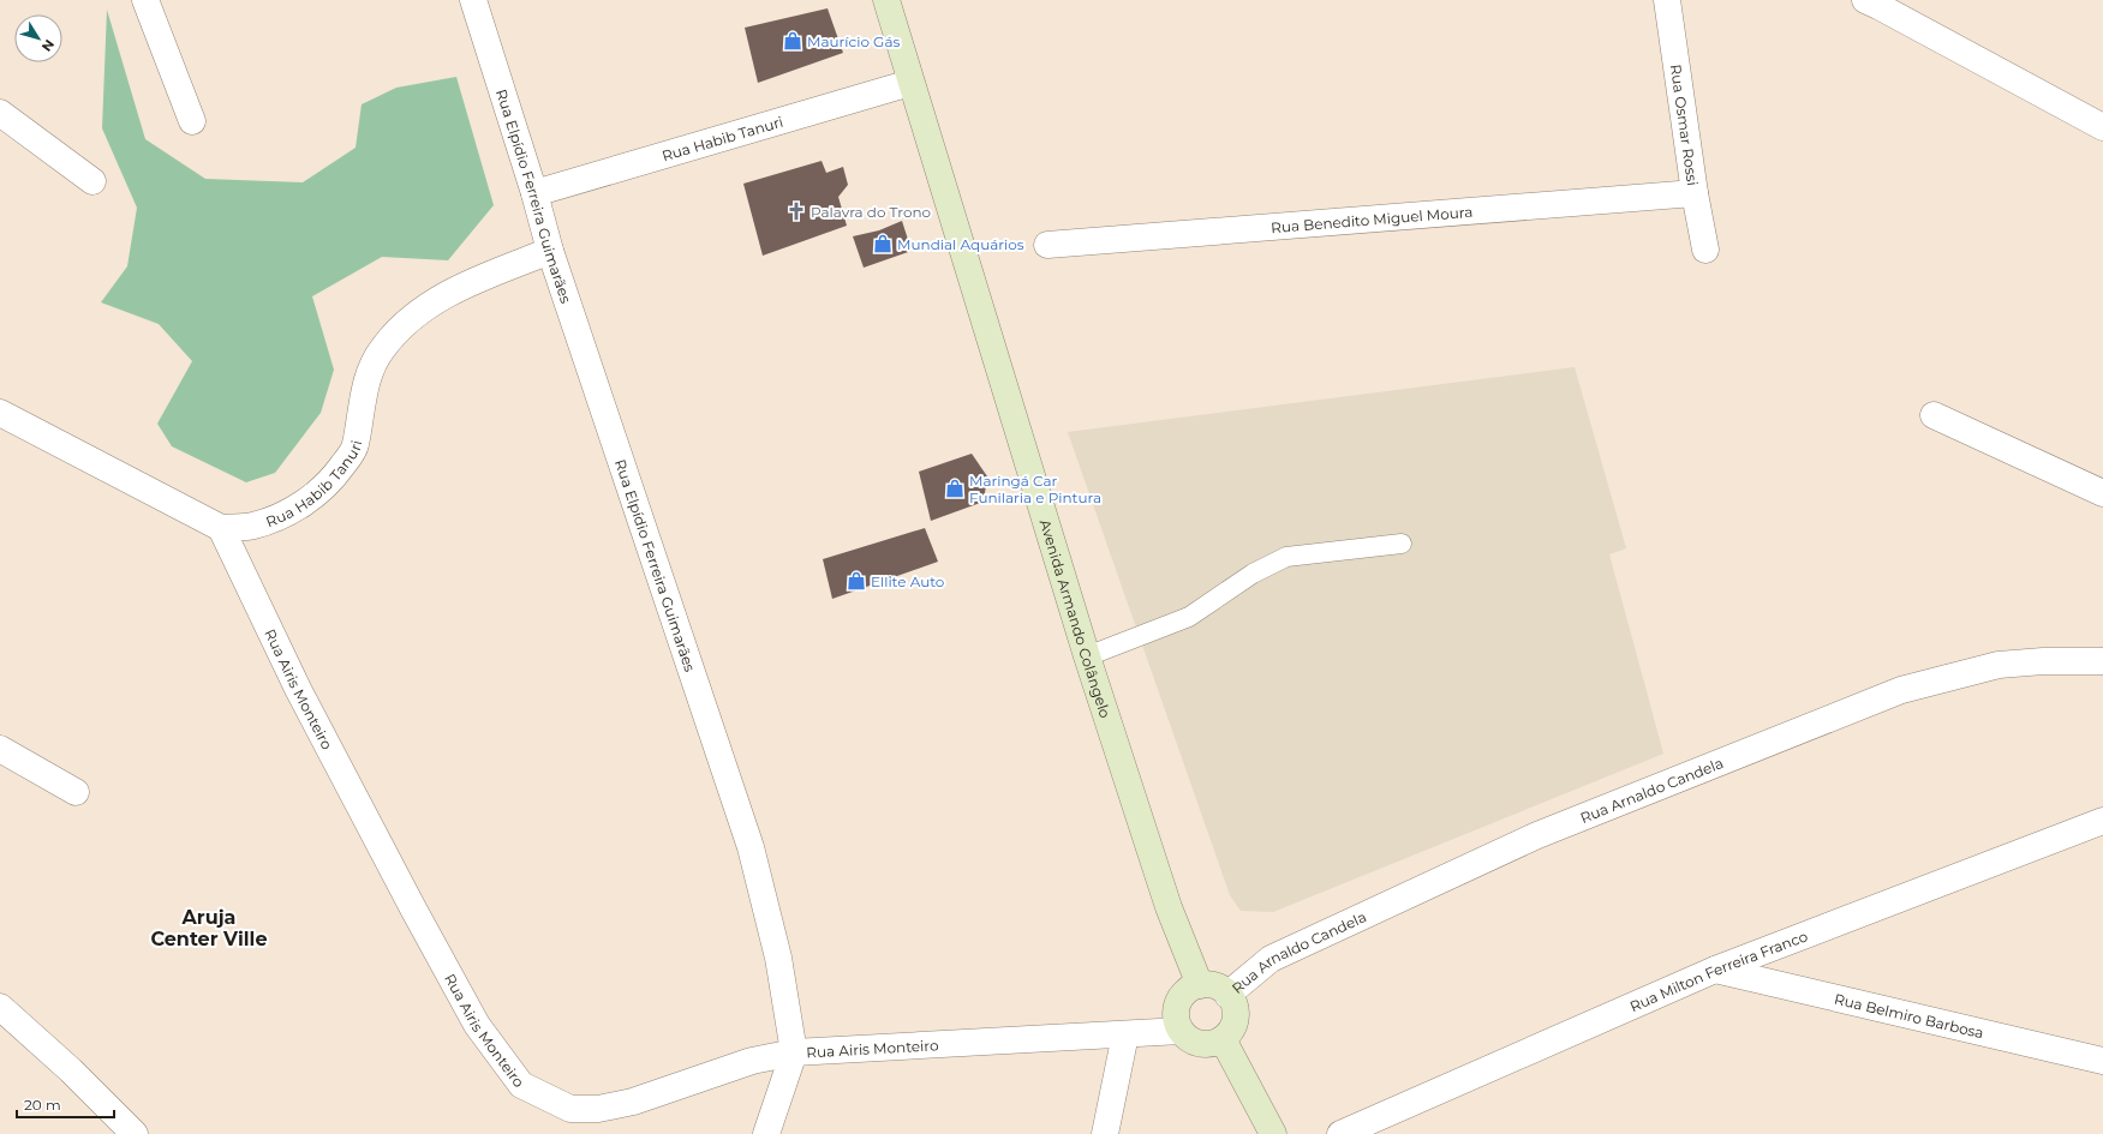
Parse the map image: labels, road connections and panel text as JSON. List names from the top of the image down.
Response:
{
  "streets": {
    "street": [
      "Rua Osmar Rossi",
      "Rua Habib Tanuri",
      "Rua Elpídio Ferreira Guimarães",
      "Rua Benedito Miguel Moura",
      "Avenida Armando Colângelo",
      "Rua Airis Monteiro",
      "Rua Arnaldo Candela",
      "Rua Milton Ferreira Franco",
      "Rua Belmiro Barbosa"
    ]
  },
  "crossings": [
    ["Rua Osmar Rossi", "Rua Benedito Miguel Moura"],
    ["Rua Habib Tanuri", "Rua Elpídio Ferreira Guimarães"],
    ["Rua Habib Tanuri", "Avenida Armando Colângelo"],
    ["Rua Habib Tanuri", "Rua Airis Monteiro"],
    ["Rua Elpídio Ferreira Guimarães", "Rua Airis Monteiro"],
    ["Avenida Armando Colângelo", "Rua Airis Monteiro"],
    ["Avenida Armando Colângelo", "Rua Arnaldo Candela"],
    ["Rua Airis Monteiro", "Rua Arnaldo Candela"],
    ["Rua Milton Ferreira Franco", "Rua Belmiro Barbosa"]
  ],
  "districts": ["Aruja Center Ville"],
  "places": {
    "shop": [
      "Maurício Gás",
      "Mundial Aquários",
      "Maringá Car Funilaria e Pintura",
      "Ellite Auto"
    ],
    "church": ["Palavra do Trono"]
  },
  "scale_bar": "20 m",
  "north": "bottom right"
}
